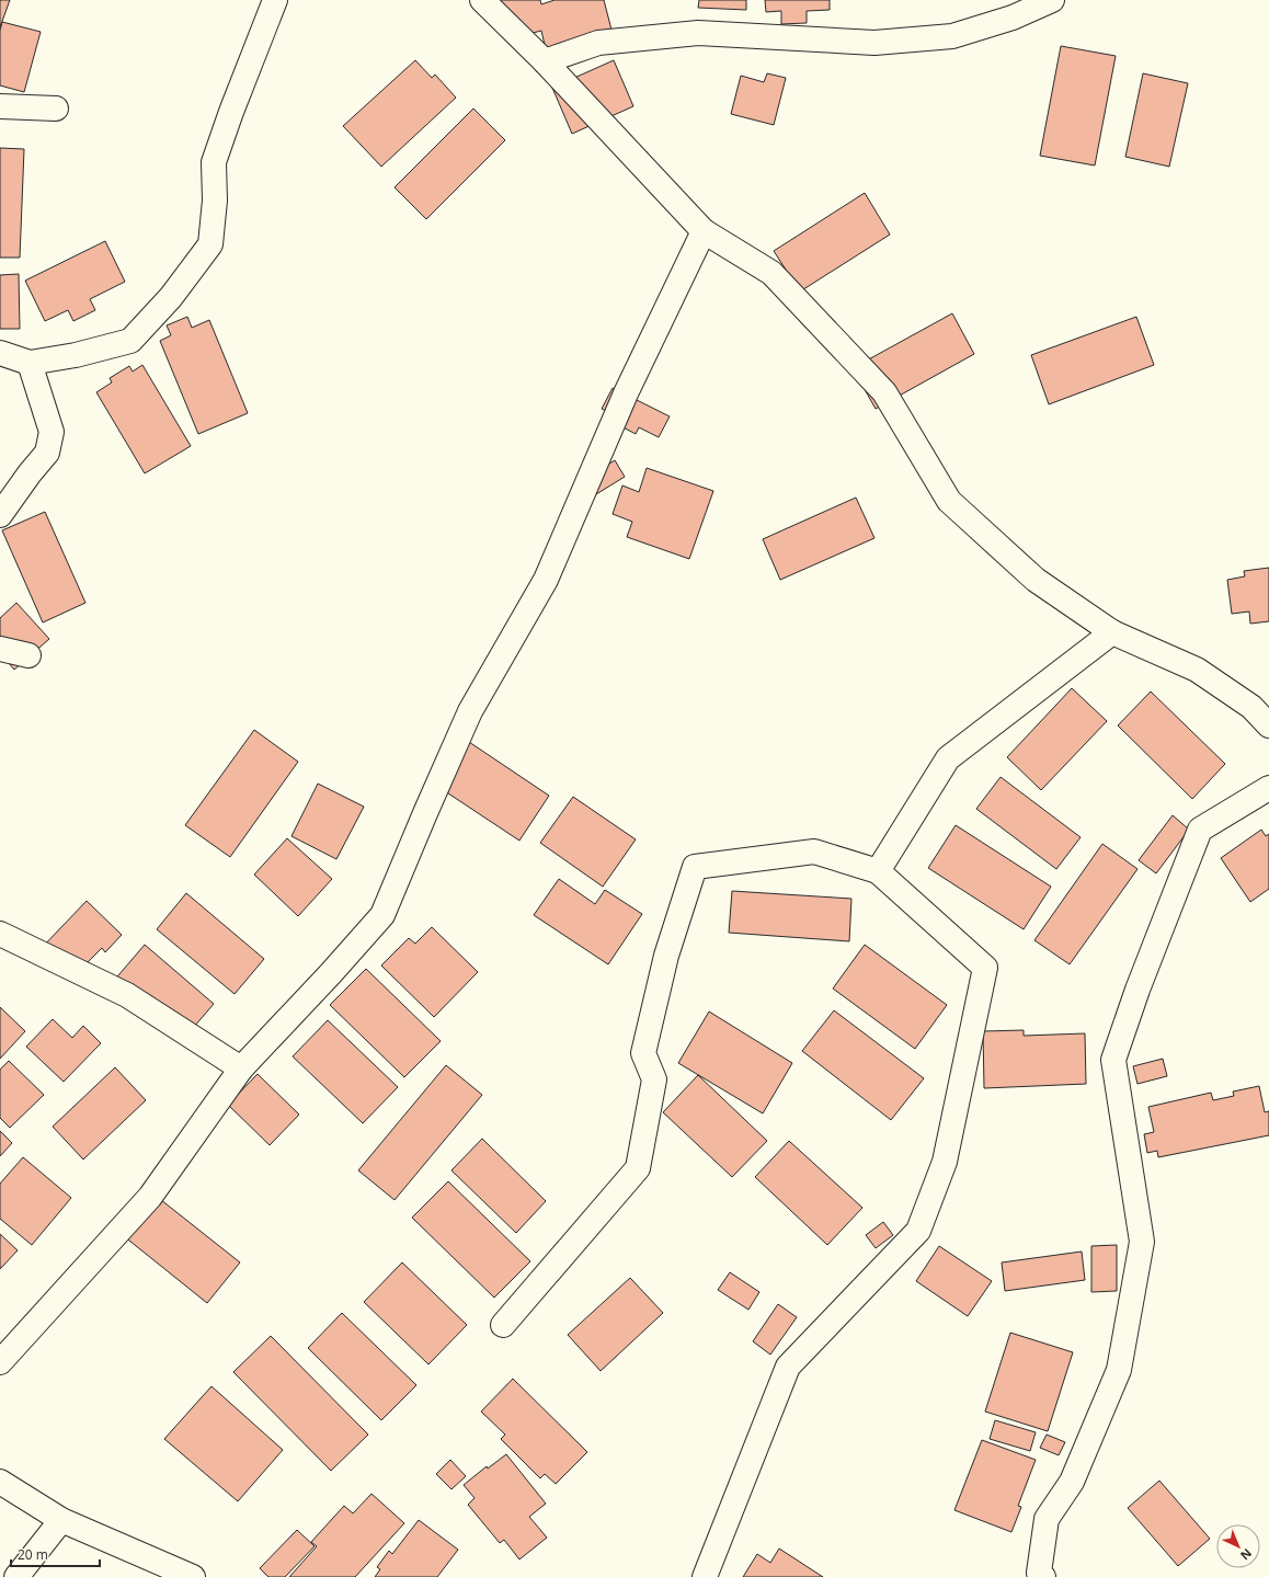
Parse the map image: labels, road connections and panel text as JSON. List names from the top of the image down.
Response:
{
  "scale_bar": "20 m",
  "north": "bottom right"
}
